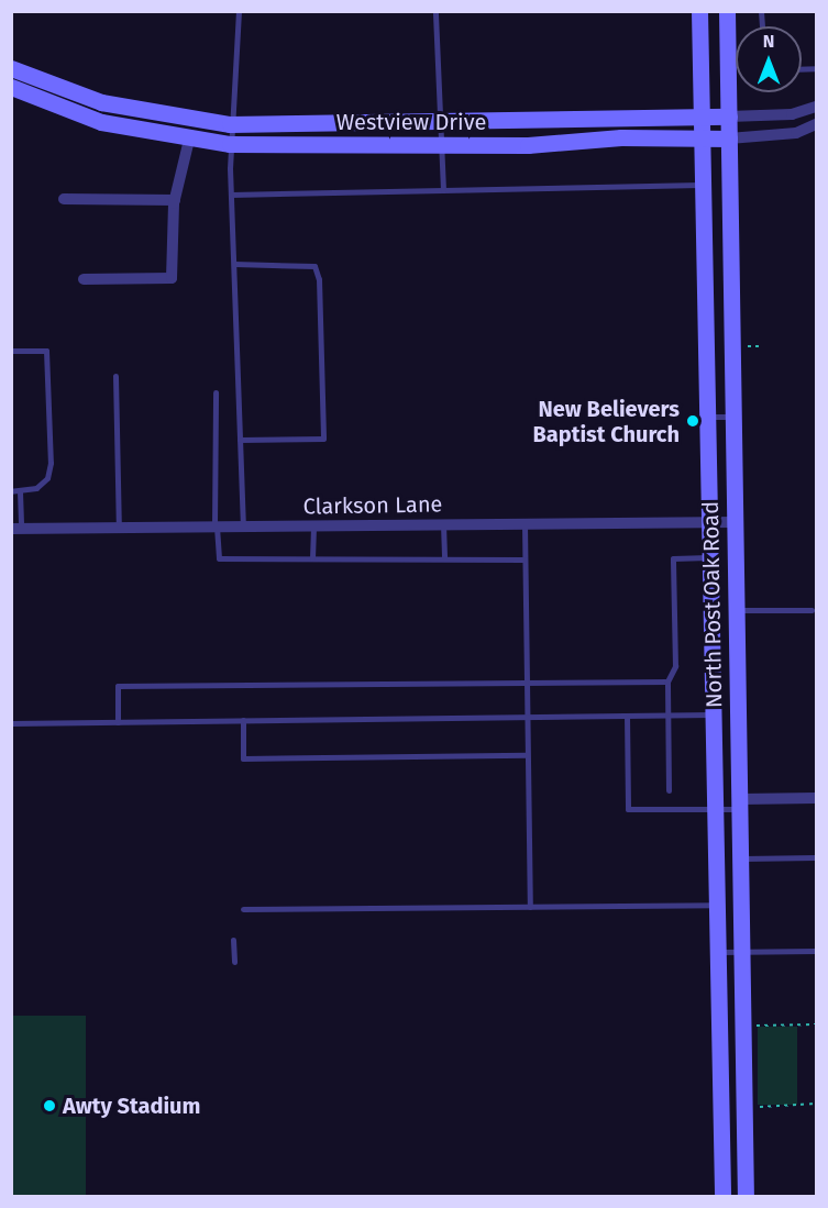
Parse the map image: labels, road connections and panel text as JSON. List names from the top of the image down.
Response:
{
  "streets": {
    "main road": ["Westview Drive", "North Post Oak Road"],
    "street": ["Clarkson Lane"]
  },
  "crossings": [
    ["Westview Drive", "North Post Oak Road"],
    ["Clarkson Lane", "North Post Oak Road"]
  ],
  "places": ["New Believers Baptist Church", "Awty Stadium"],
  "north": "top"
}
